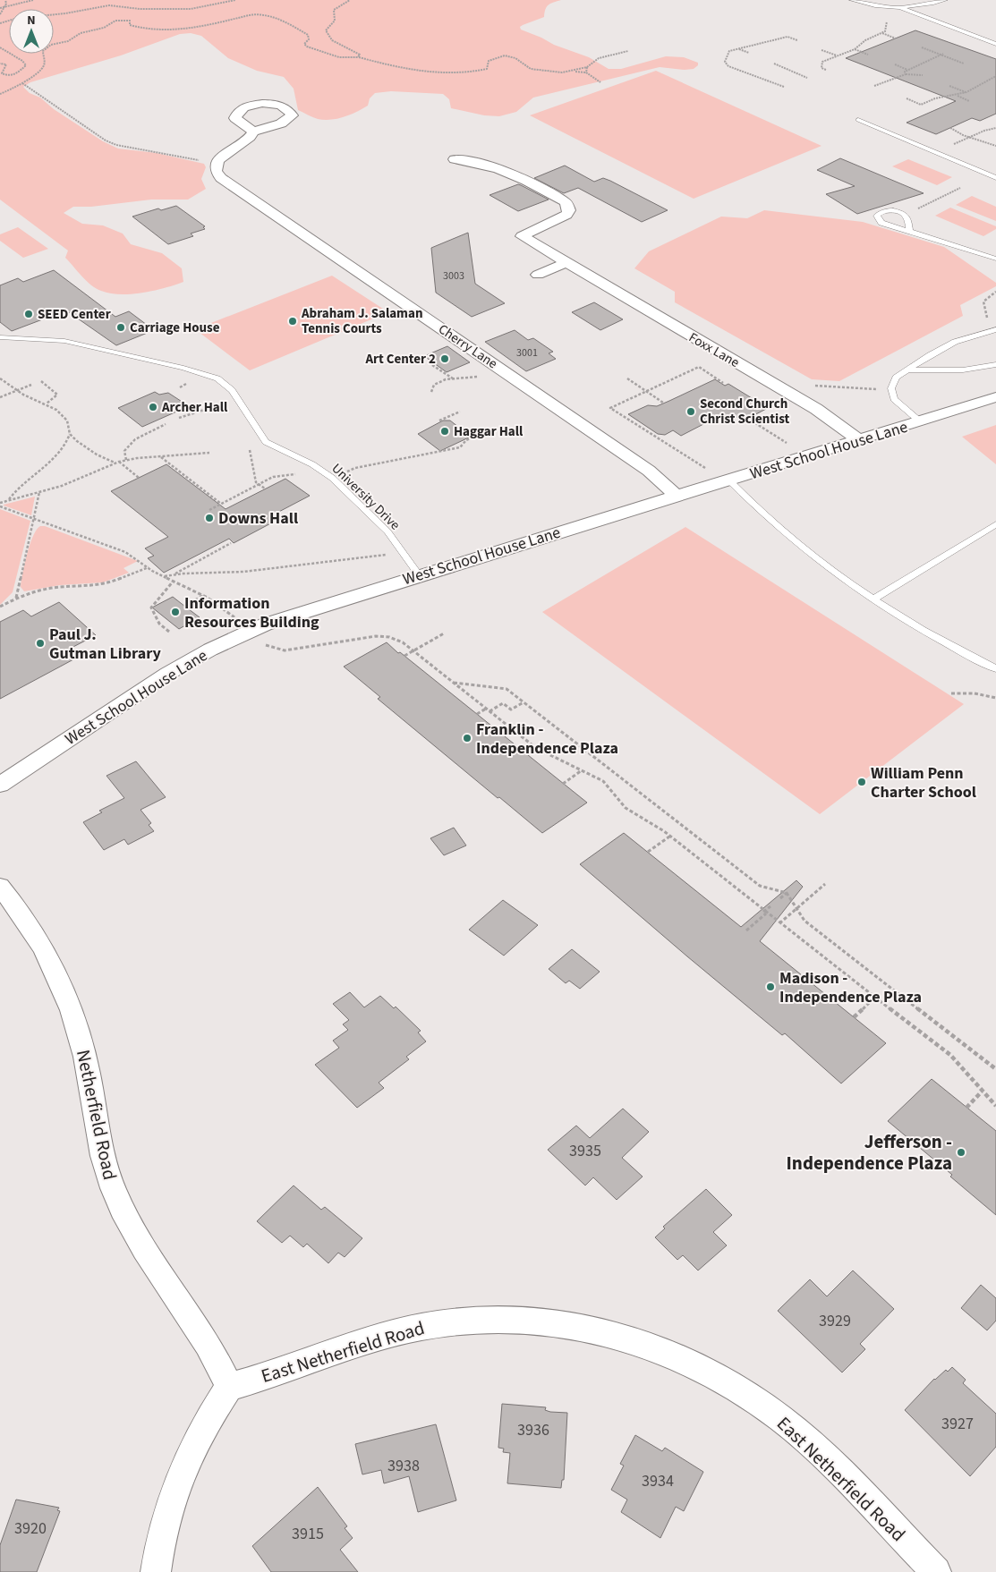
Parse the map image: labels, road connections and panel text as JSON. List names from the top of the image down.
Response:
{
  "streets": {
    "street": [
      "Cherry Lane",
      "Foxx Lane",
      "West School House Lane",
      "Netherfield Road",
      "East Netherfield Road"
    ],
    "lane": ["University Drive"]
  },
  "crossings": [
    ["Cherry Lane", "West School House Lane"],
    ["Foxx Lane", "West School House Lane"],
    ["West School House Lane", "University Drive"],
    ["Netherfield Road", "East Netherfield Road"]
  ],
  "places": [
    "SEED Center",
    "Abraham J. Salaman Tennis Courts",
    "Carriage House",
    "Art Center 2",
    "Archer Hall",
    "Second Church Christ Scientist",
    "Haggar Hall",
    "Downs Hall",
    "Information Resources Building",
    "Paul J. Gutman Library",
    "Franklin - Independence Plaza",
    "William Penn Charter School",
    "Madison - Independence Plaza",
    "Jefferson - Independence Plaza"
  ],
  "house_numbers": [
    "3003",
    "3001",
    "3935",
    "3929",
    "3927",
    "3936",
    "3938",
    "3934",
    "3920",
    "3915"
  ],
  "north": "top"
}
